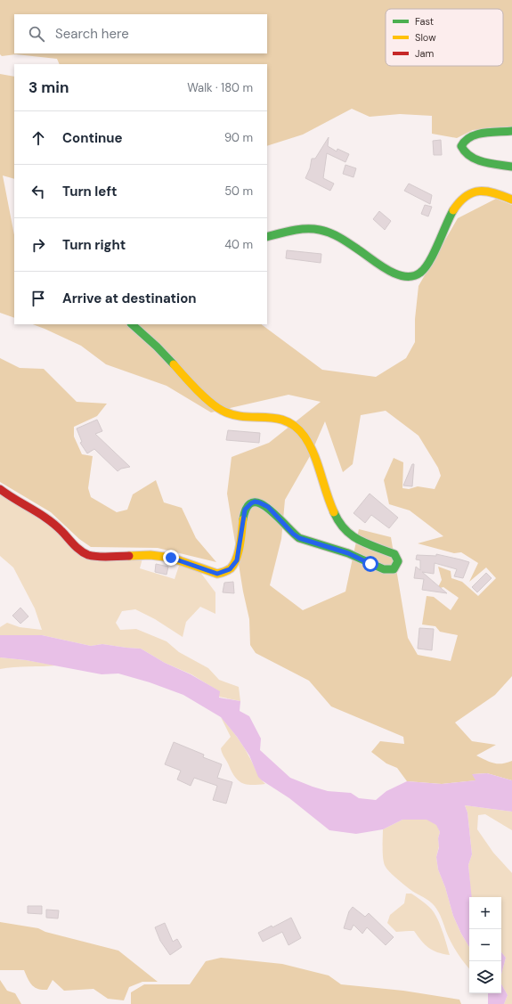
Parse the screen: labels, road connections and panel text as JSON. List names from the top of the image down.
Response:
{
  "legend": ["Fast", "Slow", "Jam"],
  "page": {
    "search": "Search here",
    "heading": ["3 min", "Walk · 180 m"],
    "list": [
      ["Continue", "90 m"],
      ["Turn left", "50 m"],
      ["Turn right", "40 m"],
      "Arrive at destination"
    ],
    "map_buttons": ["+", "−"]
  }
}
